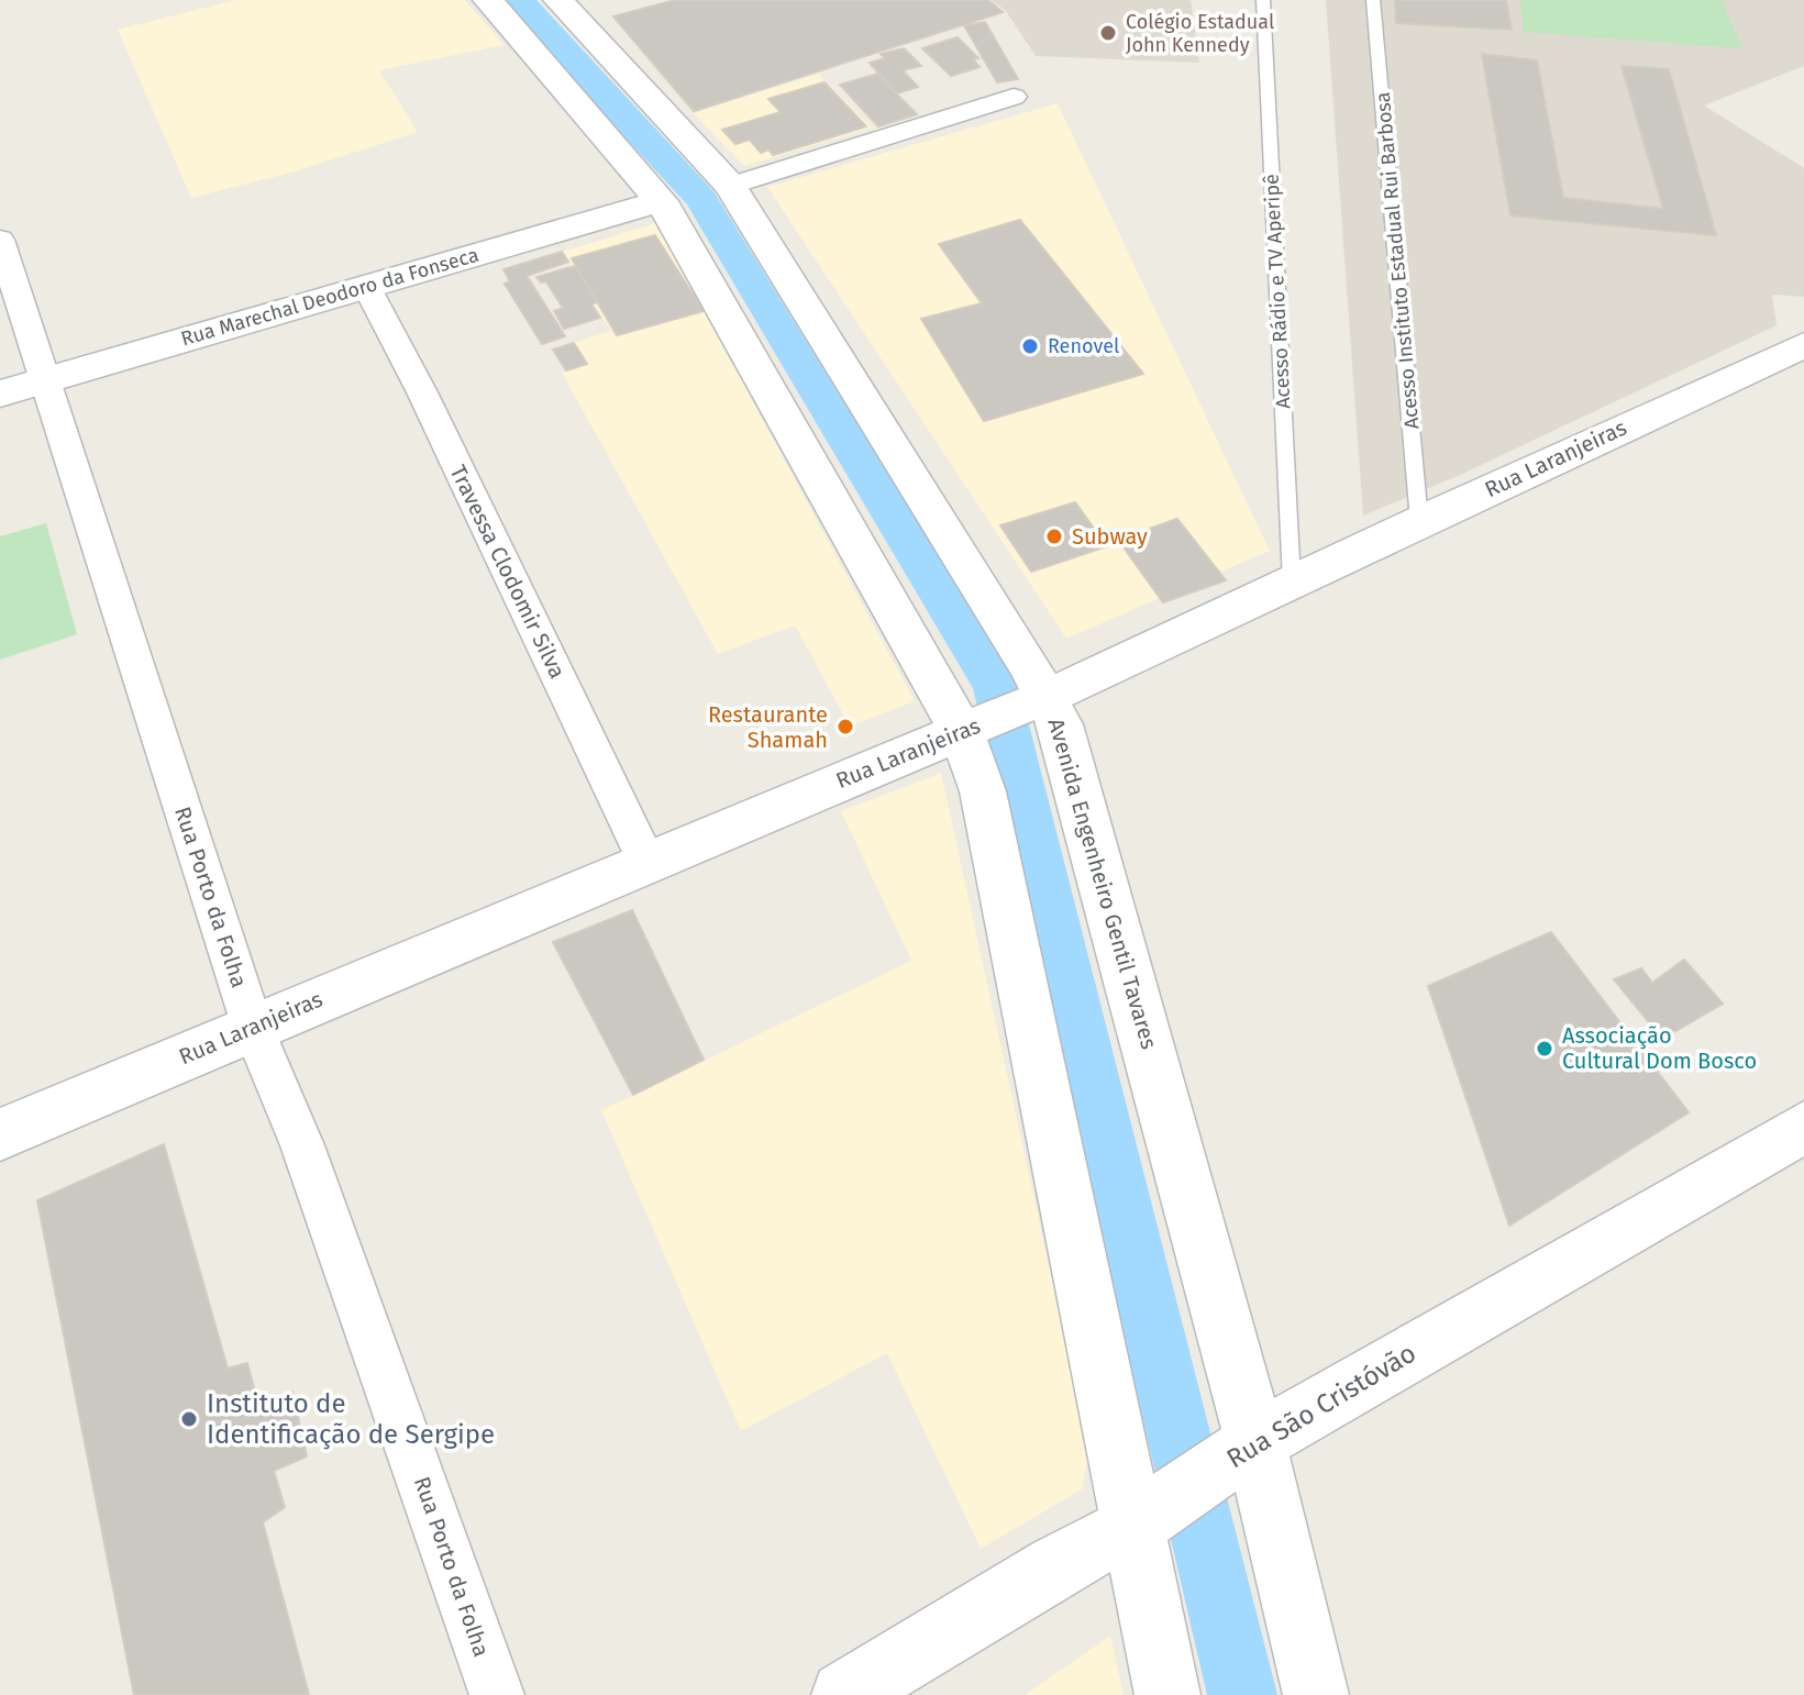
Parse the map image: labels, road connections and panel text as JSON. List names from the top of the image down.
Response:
{
  "streets": {
    "main road": [
      "Rua Marechal Deodoro da Fonseca",
      "Rua Laranjeiras",
      "Avenida Engenheiro Gentil Tavares",
      "Rua São Cristóvão"
    ],
    "street": ["Travessa Clodomir Silva", "Rua Porto da Folha"],
    "lane": ["Acesso Instituto Estadual Rui Barbosa", "Acesso Rádio e TV Aperipê"]
  },
  "crossings": [
    ["Acesso Instituto Estadual Rui Barbosa", "Rua Laranjeiras"],
    ["Acesso Rádio e TV Aperipê", "Rua Laranjeiras"],
    ["Rua Marechal Deodoro da Fonseca", "Travessa Clodomir Silva"],
    ["Rua Marechal Deodoro da Fonseca", "Rua Porto da Folha"],
    ["Rua Laranjeiras", "Travessa Clodomir Silva"],
    ["Rua Laranjeiras", "Avenida Engenheiro Gentil Tavares"],
    ["Rua Laranjeiras", "Rua Porto da Folha"],
    ["Avenida Engenheiro Gentil Tavares", "Rua São Cristóvão"]
  ],
  "places": [
    "Colégio Estadual John Kennedy",
    "Renovel",
    "Subway",
    "Restaurante Shamah",
    "Associação Cultural Dom Bosco",
    "Instituto de Identificação de Sergipe"
  ]
}
